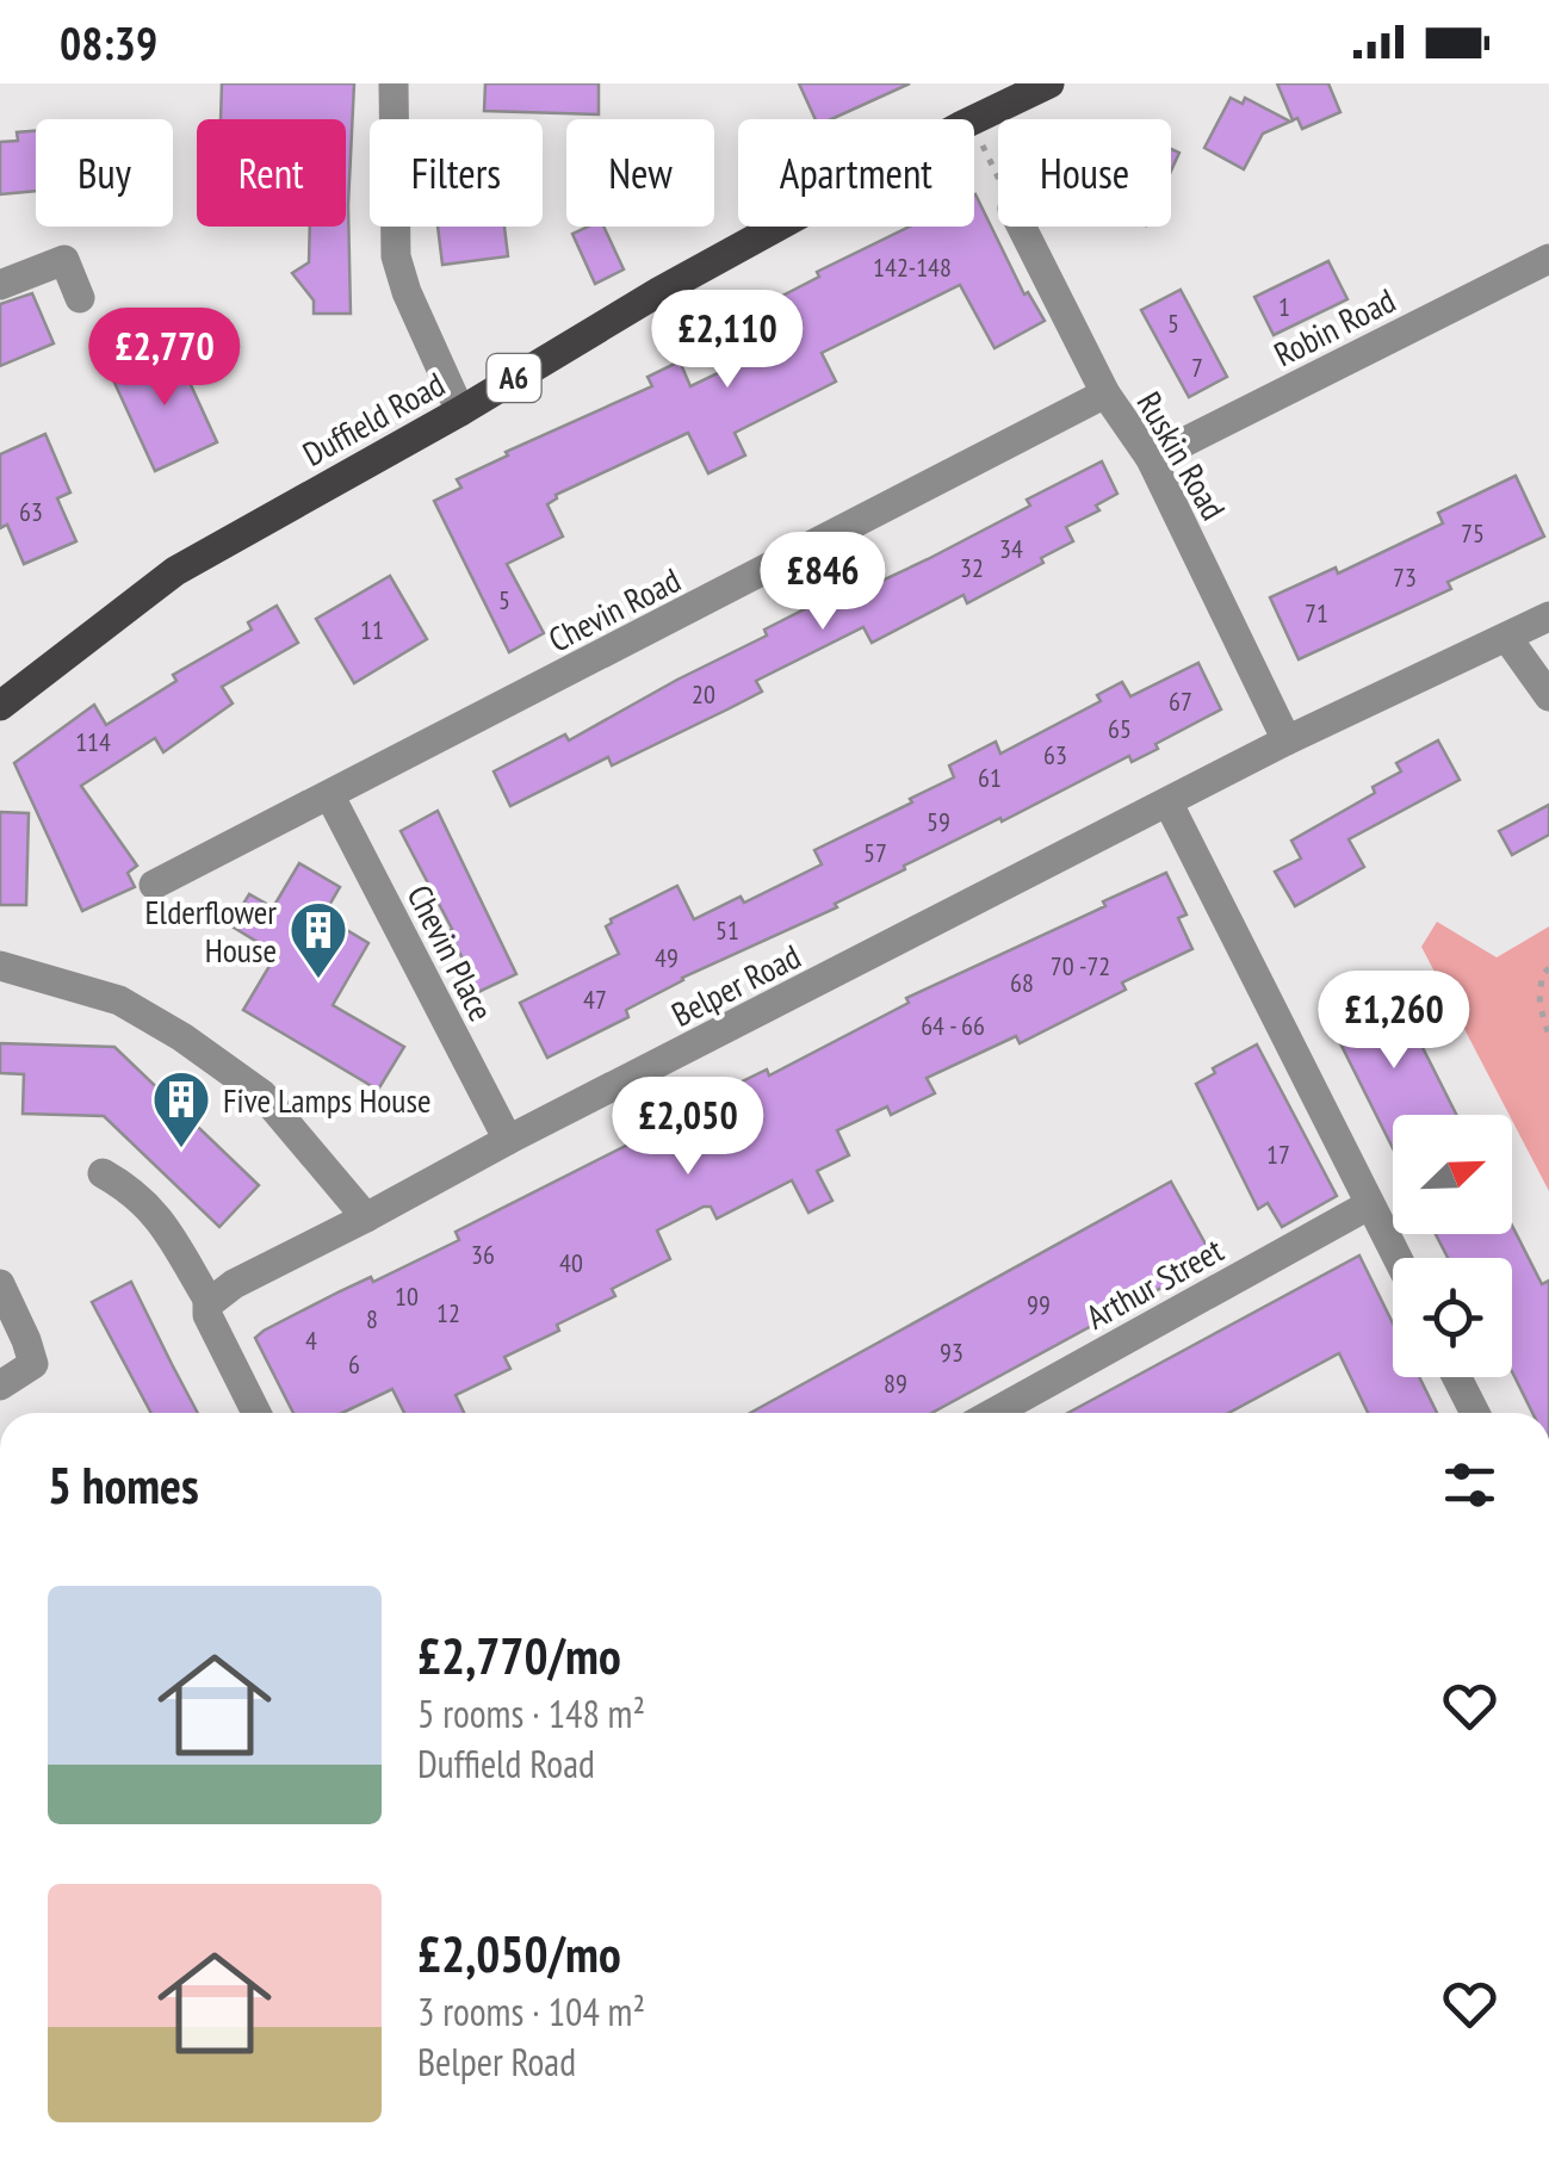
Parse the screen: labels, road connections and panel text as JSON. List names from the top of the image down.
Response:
{
  "streets": {
    "main road": ["A6", "Duffield Road"],
    "street": [
      "Robin Road",
      "Ruskin Road",
      "Chevin Road",
      "Chevin Place",
      "Belper Road",
      "Arthur Street"
    ]
  },
  "crossings": [
    ["Robin Road", "Ruskin Road"],
    ["Ruskin Road", "Chevin Road"],
    ["Ruskin Road", "Belper Road"],
    ["Chevin Road", "Chevin Place"],
    ["Chevin Place", "Belper Road"]
  ],
  "places": {
    "building": ["Elderflower House", "Five Lamps House"]
  },
  "house_numbers": [
    "142-148",
    "1",
    "5",
    "7",
    "63",
    "75",
    "34",
    "32",
    "73",
    "5",
    "71",
    "11",
    "20",
    "67",
    "65",
    "114",
    "63",
    "61",
    "59",
    "57",
    "51",
    "49",
    "70 -72",
    "68",
    "47",
    "64 - 66",
    "17",
    "36",
    "40",
    "10",
    "99",
    "12",
    "8",
    "4",
    "93",
    "6",
    "89"
  ],
  "north": "top right",
  "page": {
    "status": "08:39",
    "chip": [
      "Buy",
      "Rent",
      "Filters",
      "New",
      "Apartment",
      "House"
    ],
    "price": [
      "£2,110",
      "£2,770",
      "£846",
      "£1,260",
      "£2,050"
    ],
    "heading": "5 homes",
    "list": [
      {
        "name": "£2,770/mo",
        "note": "5 rooms · 148 m² · Duffield Road"
      },
      {
        "name": "£2,050/mo",
        "note": "3 rooms · 104 m² · Belper Road"
      }
    ]
  }
}
